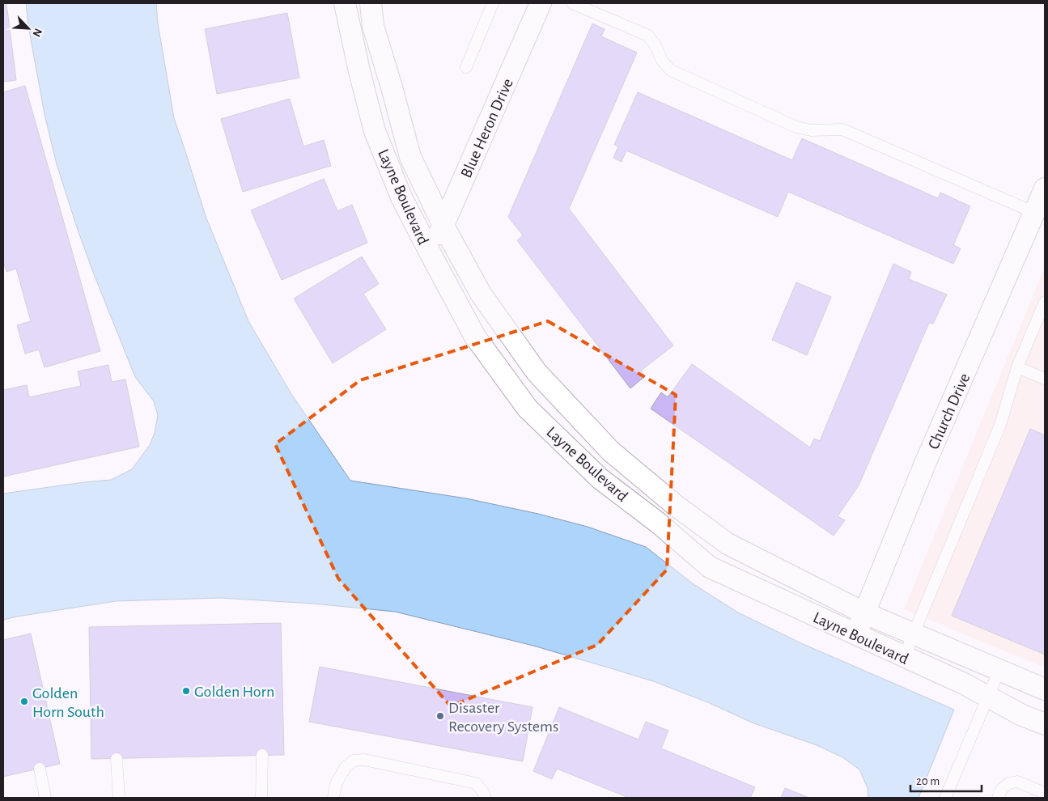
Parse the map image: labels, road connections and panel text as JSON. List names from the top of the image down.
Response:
{
  "streets": {
    "street": ["Blue Heron Drive", "Layne Boulevard", "Church Drive"]
  },
  "crossings": [
    ["Blue Heron Drive", "Layne Boulevard"],
    ["Layne Boulevard", "Church Drive"]
  ],
  "places": ["Golden Horn", "Golden Horn South", "Disaster Recovery Systems"],
  "scale_bar": "20 m",
  "north": "bottom right"
}
